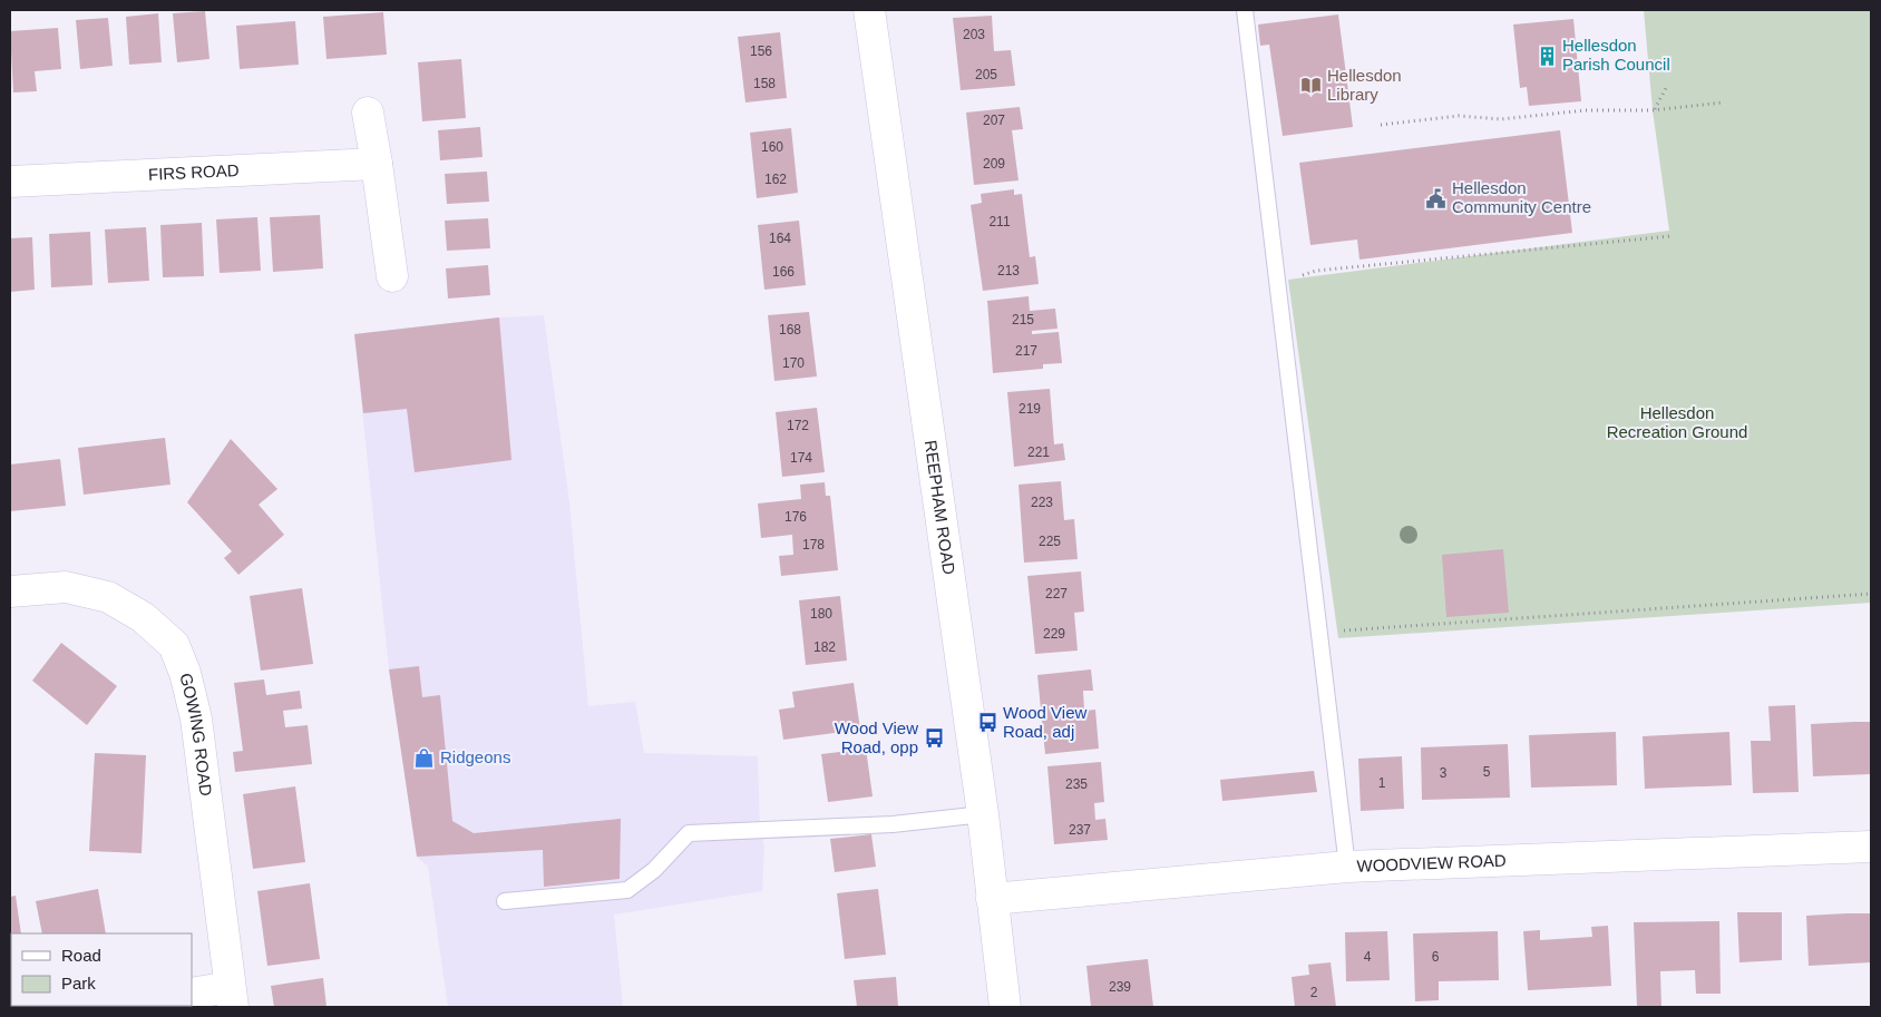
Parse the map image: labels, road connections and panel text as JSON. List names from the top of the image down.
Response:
{
  "streets": {
    "street": [
      "FIRS ROAD",
      "REEPHAM ROAD",
      "GOWING ROAD",
      "WOODVIEW ROAD"
    ]
  },
  "crossings": [
    ["REEPHAM ROAD", "WOODVIEW ROAD"]
  ],
  "parks": ["Hellesdon Recreation Ground"],
  "places": {
    "building": ["Hellesdon Parish Council"],
    "library": ["Hellesdon Library"],
    "public building": ["Hellesdon Community Centre"],
    "bus stop": ["Wood View Road, adj", "Wood View Road, opp"],
    "shop": ["Ridgeons"]
  },
  "house_numbers": [
    "203",
    "156",
    "205",
    "158",
    "207",
    "160",
    "209",
    "162",
    "211",
    "164",
    "213",
    "166",
    "215",
    "168",
    "217",
    "170",
    "219",
    "172",
    "221",
    "174",
    "223",
    "176",
    "225",
    "178",
    "227",
    "180",
    "229",
    "182",
    "5",
    "3",
    "1",
    "235",
    "237",
    "4",
    "6",
    "239",
    "2"
  ],
  "legend": ["Road", "Park"]
}
